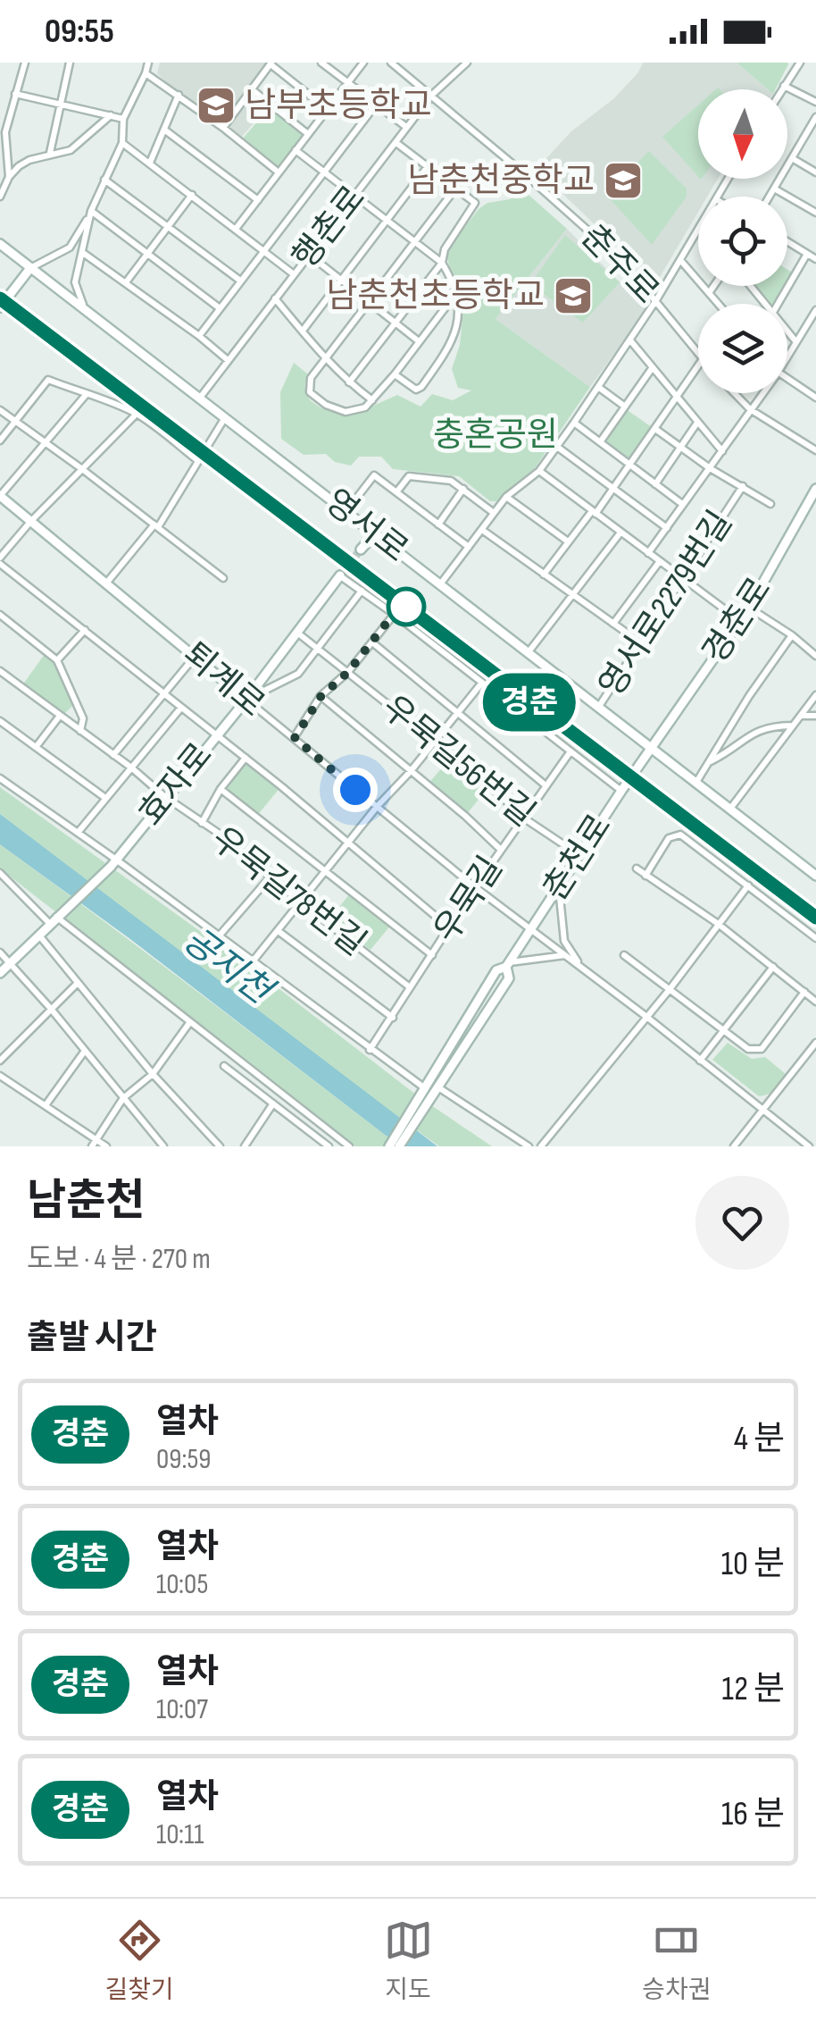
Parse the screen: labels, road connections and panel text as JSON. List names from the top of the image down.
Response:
{
  "streets": {
    "street": [
      "행촌로",
      "춘주로",
      "영서로",
      "영서로2279번길",
      "경춘로",
      "퇴계로",
      "우묵길56번길",
      "효자로",
      "춘천로",
      "우묵길78번길",
      "우묵길"
    ]
  },
  "crossings": [
    ["행촌로", "춘주로"],
    ["행촌로", "영서로"],
    ["영서로", "영서로2279번길"],
    ["영서로", "경춘로"],
    ["영서로", "춘천로"],
    ["경춘로", "춘천로"],
    ["퇴계로", "효자로"],
    ["퇴계로", "춘천로"],
    ["퇴계로", "우묵길"],
    ["우묵길56번길", "효자로"],
    ["우묵길56번길", "춘천로"],
    ["우묵길56번길", "우묵길"],
    ["효자로", "우묵길78번길"],
    ["우묵길78번길", "우묵길"]
  ],
  "water": ["공지천"],
  "parks": ["충혼공원"],
  "places": {
    "school or university": ["남부초등학교", "남춘천중학교", "남춘천초등학교"]
  },
  "north": "bottom",
  "page": {
    "status": "09:55",
    "on_map": "경춘",
    "heading": [
      ["남춘천", "도보 · 4 분 · 270 m"],
      "출발 시간"
    ],
    "list": [
      {
        "mark": "경춘",
        "name": "열차",
        "note": "09:59",
        "value": "4 분"
      },
      {
        "mark": "경춘",
        "name": "열차",
        "note": "10:05",
        "value": "10 분"
      },
      {
        "mark": "경춘",
        "name": "열차",
        "note": "10:07",
        "value": "12 분"
      },
      {
        "mark": "경춘",
        "name": "열차",
        "note": "10:11",
        "value": "16 분"
      }
    ],
    "tabs": ["길찾기", "지도", "승차권"]
  }
}
